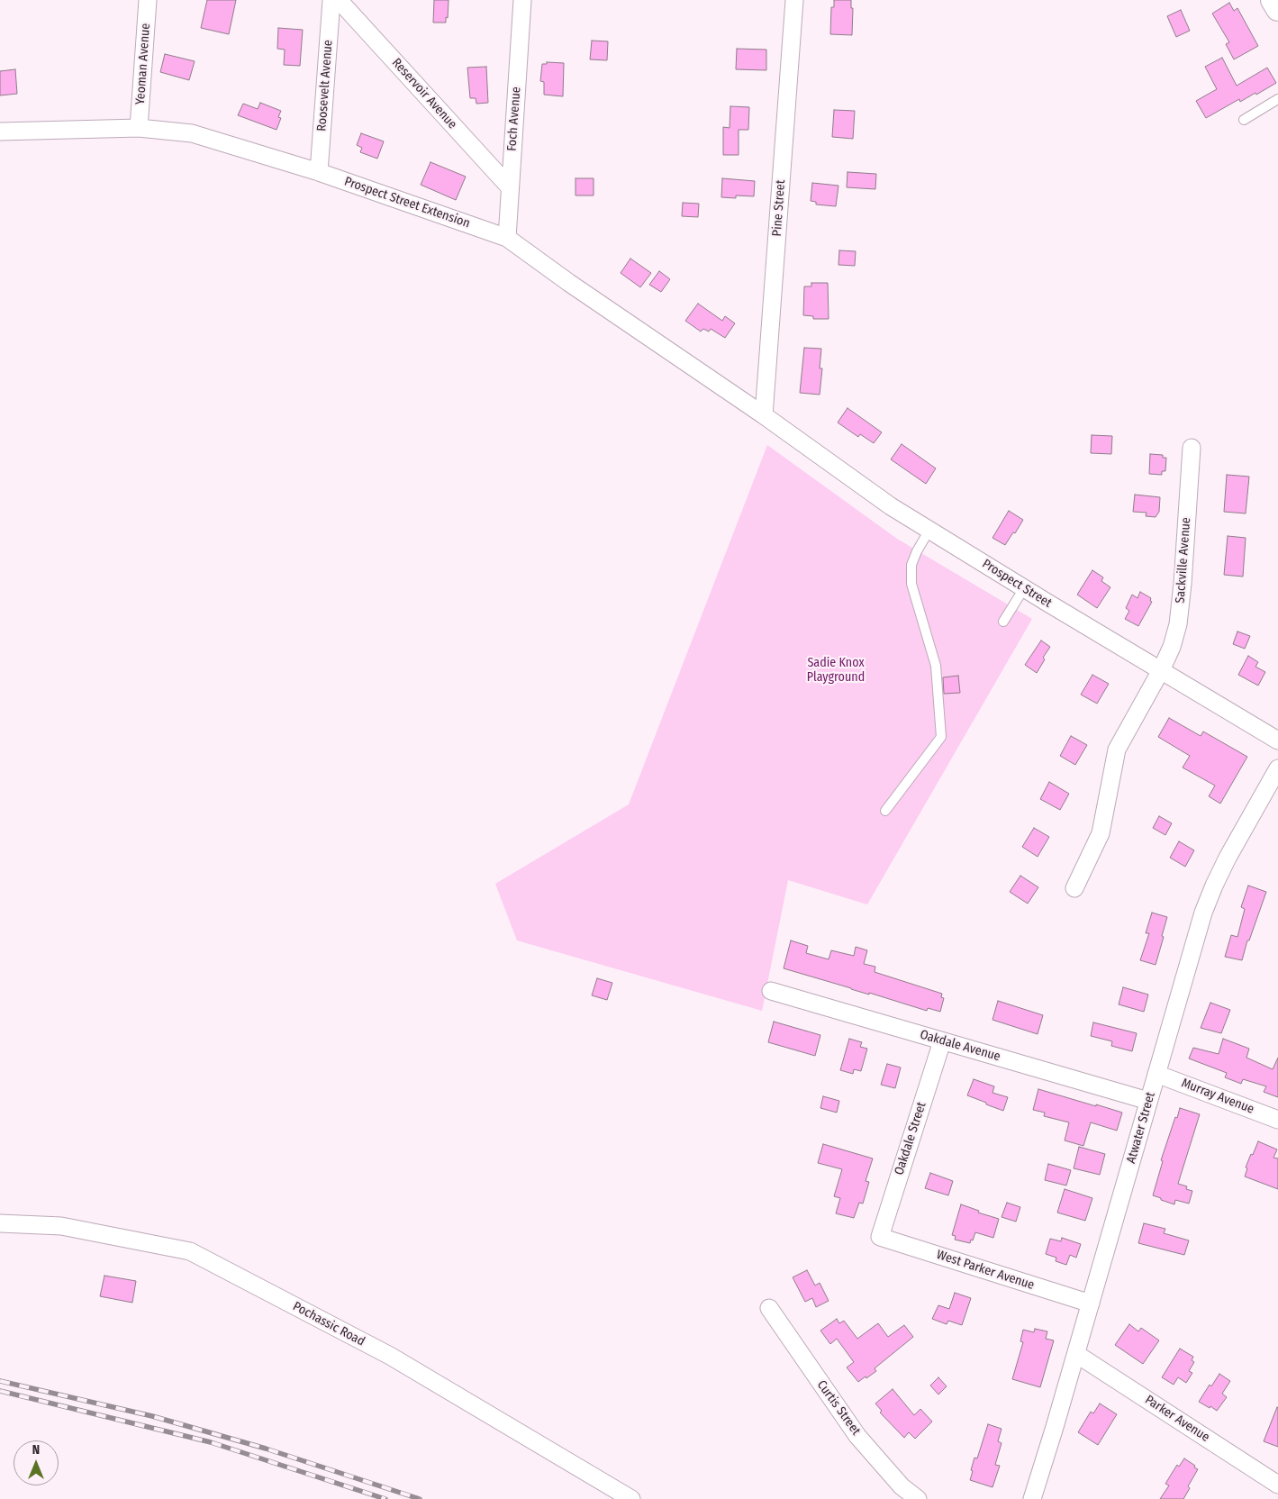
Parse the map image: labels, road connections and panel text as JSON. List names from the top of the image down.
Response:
{
  "streets": {
    "street": [
      "Yeoman Avenue",
      "Roosevelt Avenue",
      "Reservoir Avenue",
      "Foch Avenue",
      "Prospect Street Extension",
      "Pine Street",
      "Sackville Avenue",
      "Prospect Street",
      "Oakdale Avenue",
      "Murray Avenue",
      "Atwater Street",
      "Oakdale Street",
      "West Parker Avenue",
      "Pochassic Road",
      "Curtis Street",
      "Parker Avenue"
    ]
  },
  "crossings": [
    ["Yeoman Avenue", "Prospect Street Extension"],
    ["Roosevelt Avenue", "Prospect Street Extension"],
    ["Reservoir Avenue", "Foch Avenue"],
    ["Foch Avenue", "Prospect Street Extension"],
    ["Prospect Street Extension", "Pine Street"],
    ["Prospect Street Extension", "Prospect Street"],
    ["Pine Street", "Prospect Street"],
    ["Sackville Avenue", "Prospect Street"],
    ["Oakdale Avenue", "Atwater Street"],
    ["Oakdale Avenue", "Oakdale Street"],
    ["Murray Avenue", "Atwater Street"],
    ["Atwater Street", "West Parker Avenue"],
    ["Atwater Street", "Parker Avenue"],
    ["Oakdale Street", "West Parker Avenue"]
  ],
  "parks": ["Sadie Knox Playground"],
  "north": "top"
}
